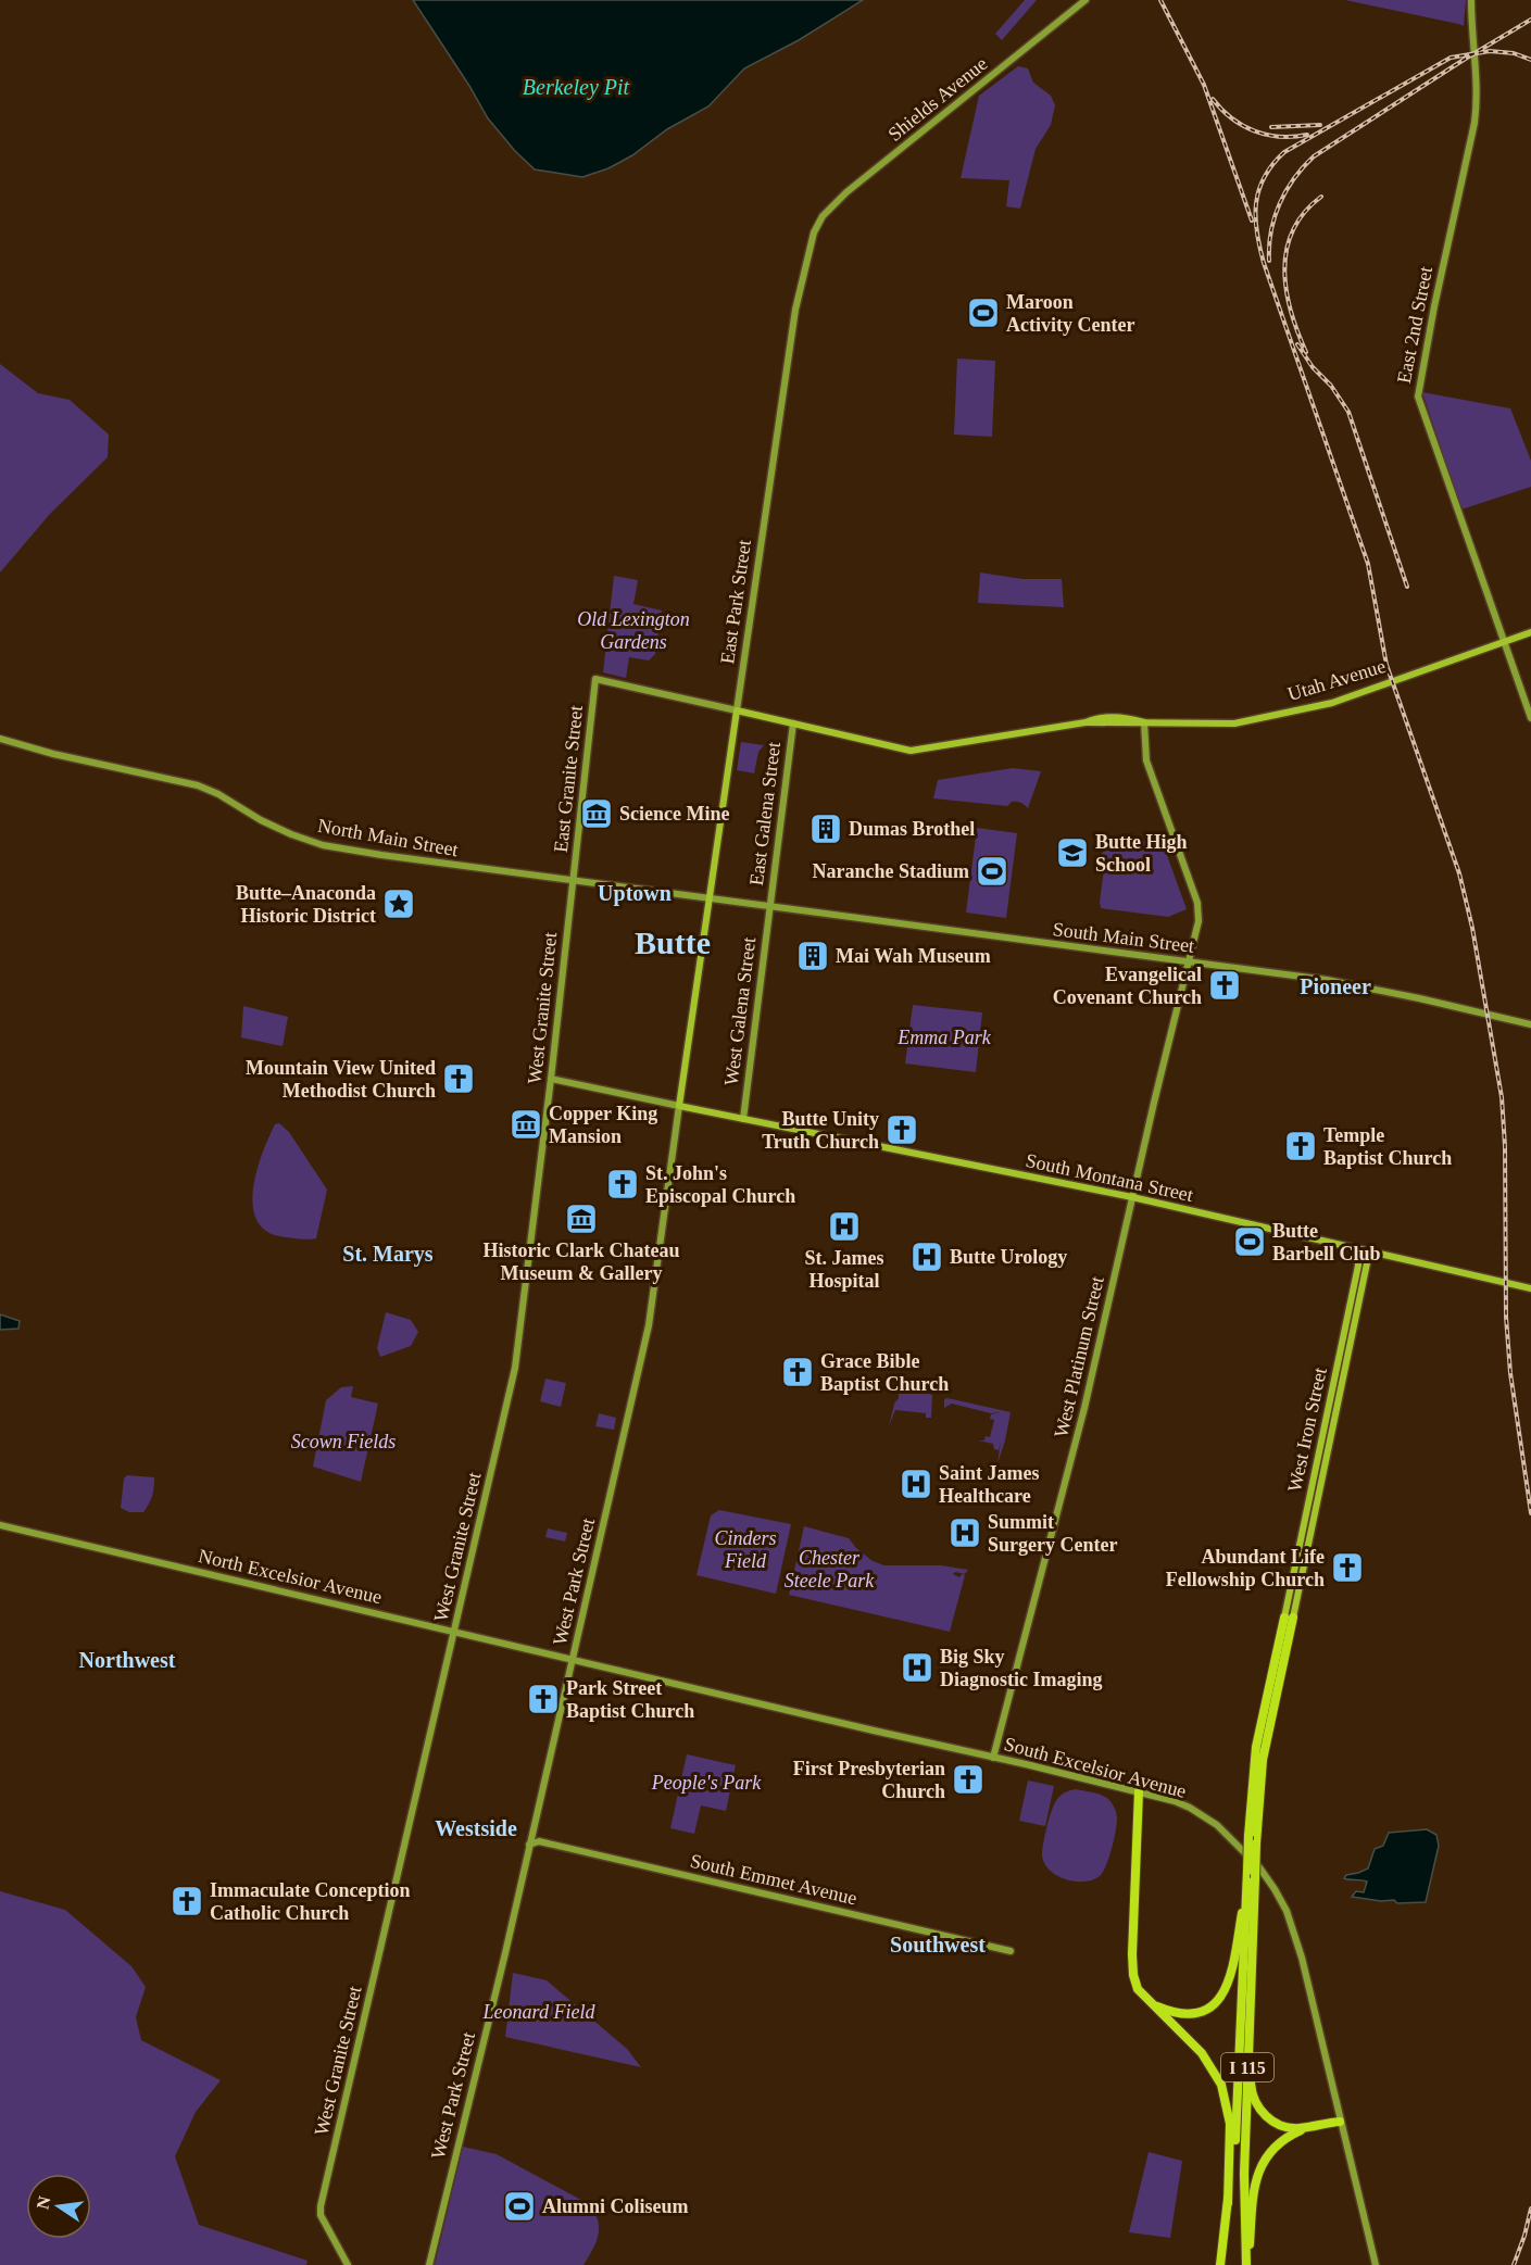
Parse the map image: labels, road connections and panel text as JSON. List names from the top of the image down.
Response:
{
  "streets": {
    "highway": ["I 115"],
    "main road": [
      "East Park Street",
      "Utah Avenue",
      "South Montana Street",
      "West Iron Street",
      "West Park Street"
    ],
    "street": [
      "Shields Avenue",
      "East 2nd Street",
      "East Granite Street",
      "East Galena Street",
      "North Main Street",
      "South Main Street",
      "West Granite Street",
      "West Galena Street",
      "West Platinum Street",
      "North Excelsior Avenue",
      "South Excelsior Avenue",
      "South Emmet Avenue"
    ]
  },
  "crossings": [
    ["Shields Avenue", "East Park Street"],
    ["East 2nd Street", "Utah Avenue"],
    ["East Park Street", "East Granite Street"],
    ["East Park Street", "North Main Street"],
    ["East Park Street", "South Main Street"],
    ["East Park Street", "West Park Street"],
    ["Utah Avenue", "West Platinum Street"],
    ["East Granite Street", "North Main Street"],
    ["East Granite Street", "West Granite Street"],
    ["East Galena Street", "South Main Street"],
    ["East Galena Street", "West Galena Street"],
    ["North Main Street", "South Main Street"],
    ["North Main Street", "West Granite Street"],
    ["North Main Street", "West Park Street"],
    ["South Main Street", "West Galena Street"],
    ["South Main Street", "West Platinum Street"],
    ["South Main Street", "West Park Street"],
    ["West Granite Street", "North Excelsior Avenue"],
    ["West Galena Street", "South Montana Street"],
    ["South Montana Street", "West Platinum Street"],
    ["South Montana Street", "West Iron Street"],
    ["South Montana Street", "West Park Street"],
    ["West Platinum Street", "South Excelsior Avenue"],
    ["West Iron Street", "I 115"],
    ["North Excelsior Avenue", "West Park Street"],
    ["North Excelsior Avenue", "South Excelsior Avenue"],
    ["West Park Street", "South Excelsior Avenue"],
    ["West Park Street", "South Emmet Avenue"]
  ],
  "districts": [
    "Uptown",
    "Butte",
    "Pioneer",
    "St. Marys",
    "Northwest",
    "Westside",
    "Southwest"
  ],
  "water": ["Berkeley Pit"],
  "parks": [
    "Old Lexington Gardens",
    "Emma Park",
    "Scown Fields",
    "Cinders Field",
    "Chester Steele Park",
    "People's Park",
    "Leonard Field"
  ],
  "places": {
    "sports": [
      "Maroon Activity Center",
      "Naranche Stadium",
      "Butte Barbell Club",
      "Alumni Coliseum"
    ],
    "museum": ["Science Mine", "Copper King Mansion", "Historic Clark Chateau Museum & Gallery"],
    "building": ["Dumas Brothel", "Mai Wah Museum"],
    "school or university": ["Butte High School"],
    "place": ["Butte–Anaconda Historic District"],
    "church": [
      "Evangelical Covenant Church",
      "Mountain View United Methodist Church",
      "Butte Unity Truth Church",
      "Temple Baptist Church",
      "St. John's Episcopal Church",
      "Grace Bible Baptist Church",
      "Abundant Life Fellowship Church",
      "Park Street Baptist Church",
      "First Presbyterian Church",
      "Immaculate Conception Catholic Church"
    ],
    "hospital": [
      "St. James Hospital",
      "Butte Urology",
      "Saint James Healthcare",
      "Summit Surgery Center",
      "Big Sky Diagnostic Imaging"
    ]
  },
  "north": "left"
}
